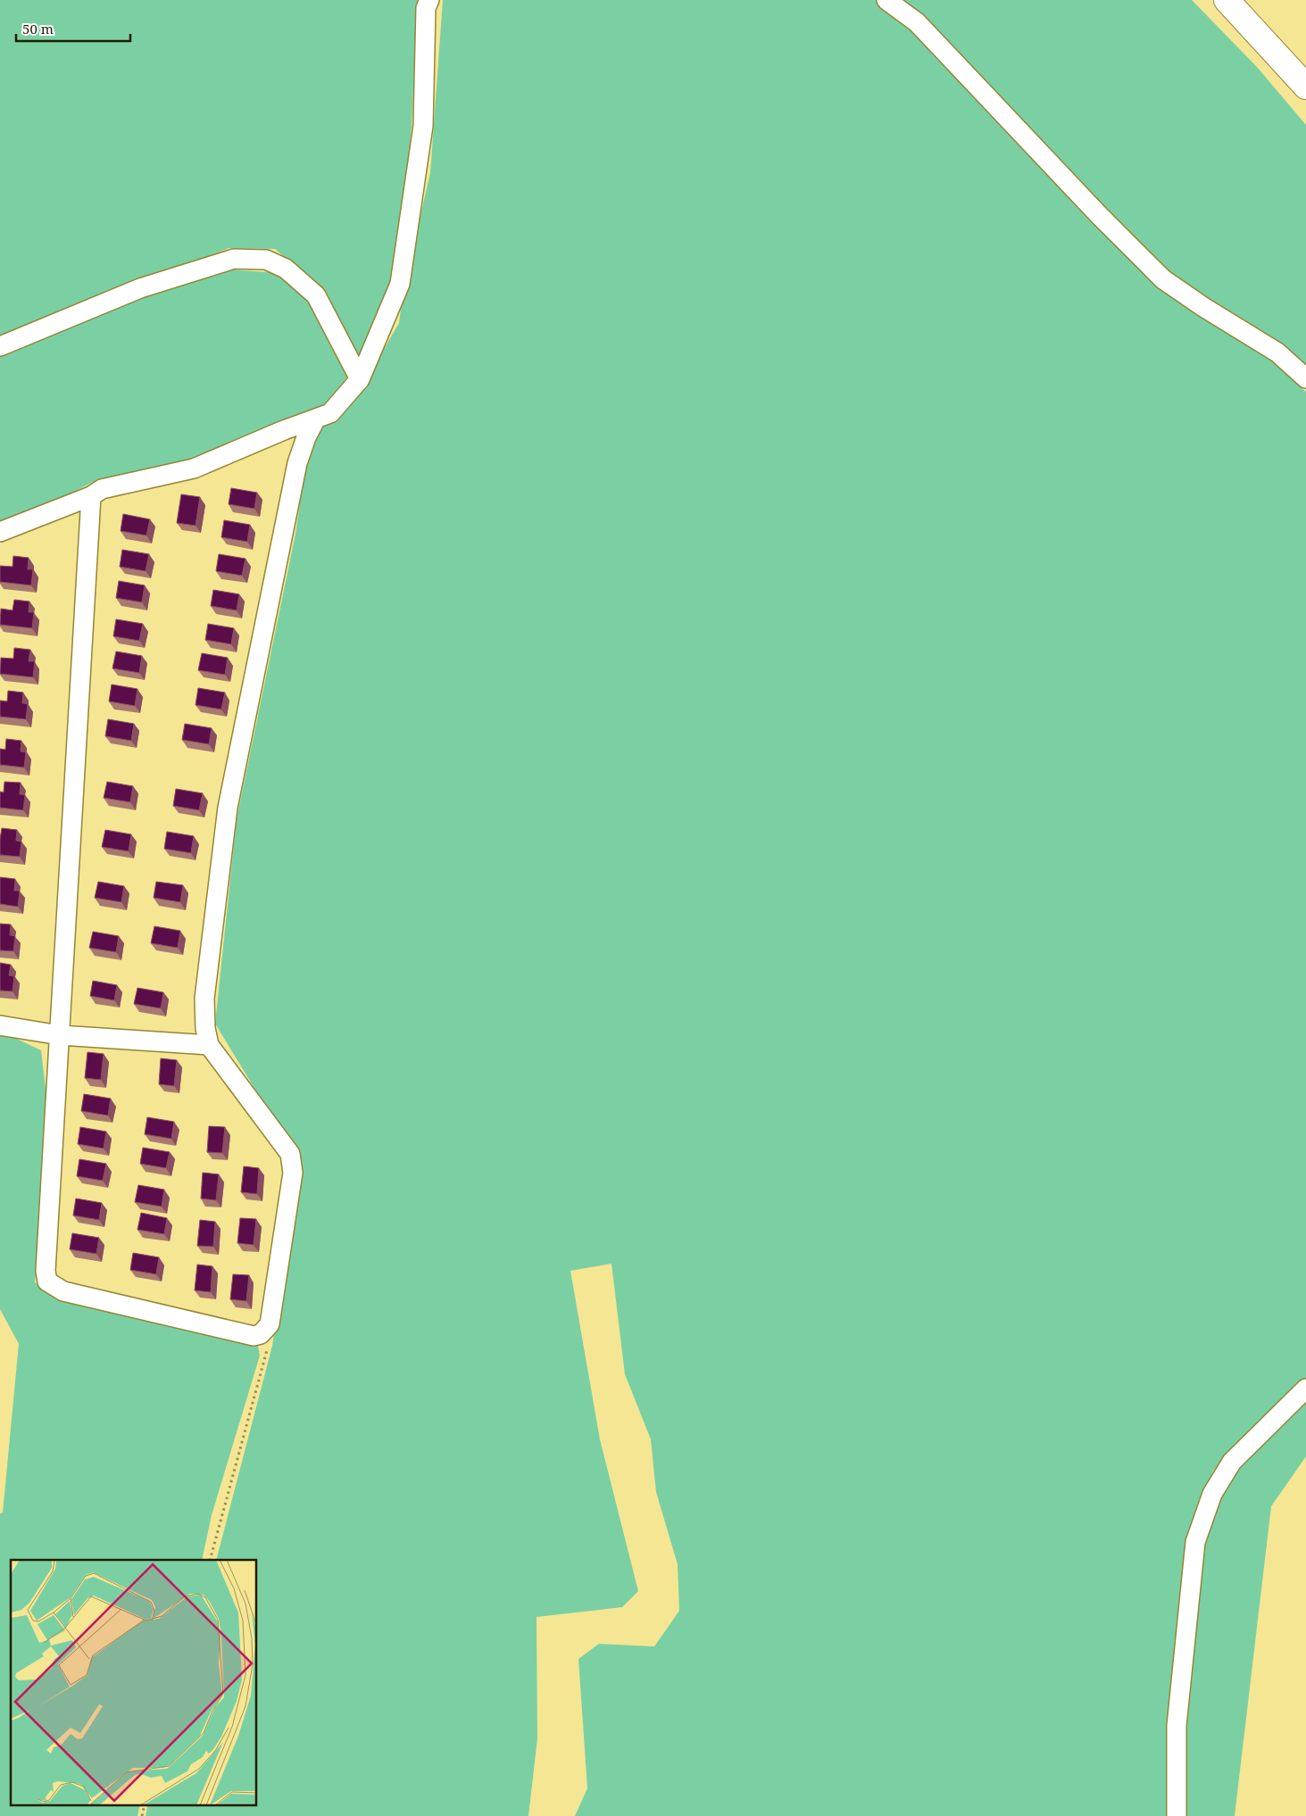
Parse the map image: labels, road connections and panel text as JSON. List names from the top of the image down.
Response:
{
  "scale_bar": "50 m"
}
